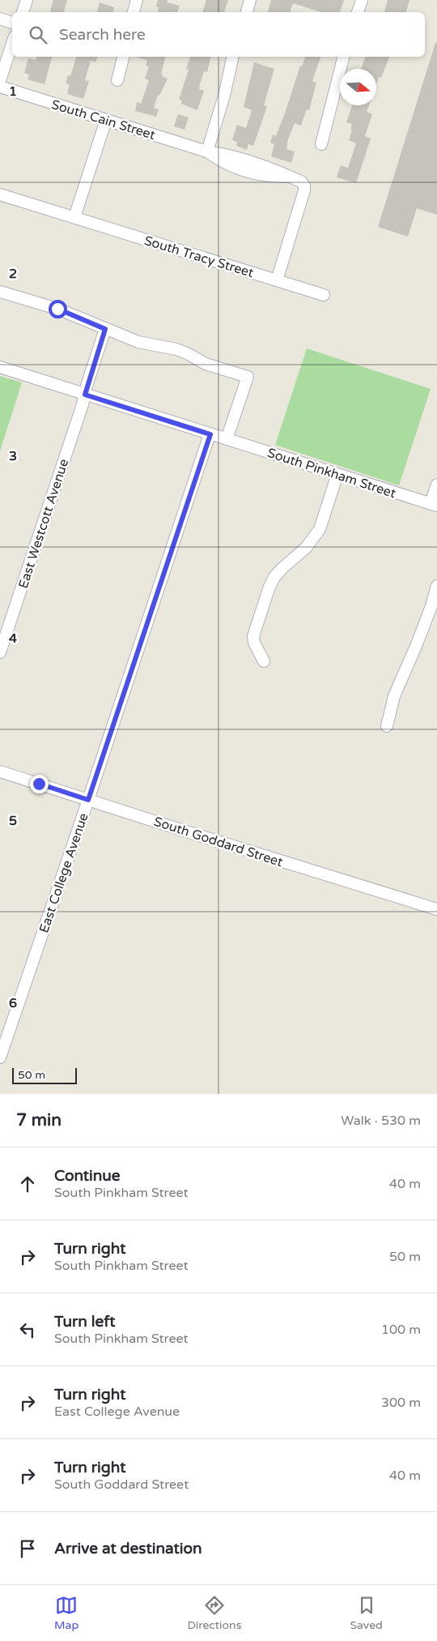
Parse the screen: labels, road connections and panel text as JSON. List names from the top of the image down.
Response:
{
  "streets": {
    "street": [
      "South Cain Street",
      "South Tracy Street",
      "South Pinkham Street",
      "East Westcott Avenue",
      "South Goddard Street",
      "East College Avenue"
    ]
  },
  "crossings": [
    ["South Cain Street", "South Tracy Street"],
    ["South Pinkham Street", "East Westcott Avenue"],
    ["South Pinkham Street", "East College Avenue"],
    ["South Goddard Street", "East College Avenue"]
  ],
  "scale_bar": "50 m",
  "north": "right",
  "page": {
    "search": "Search here",
    "scale": "50 m",
    "heading": ["7 min", "Walk · 530 m"],
    "list": [
      ["Continue", "South Pinkham Street", "40 m"],
      ["Turn right", "South Pinkham Street", "50 m"],
      ["Turn left", "South Pinkham Street", "100 m"],
      ["Turn right", "East College Avenue", "300 m"],
      ["Turn right", "South Goddard Street", "40 m"],
      "Arrive at destination"
    ],
    "nav": ["Map", "Directions", "Saved"]
  },
  "grid": {
    "rows": [
      "1",
      "2",
      "3",
      "4",
      "5",
      "6"
    ]
  }
}
